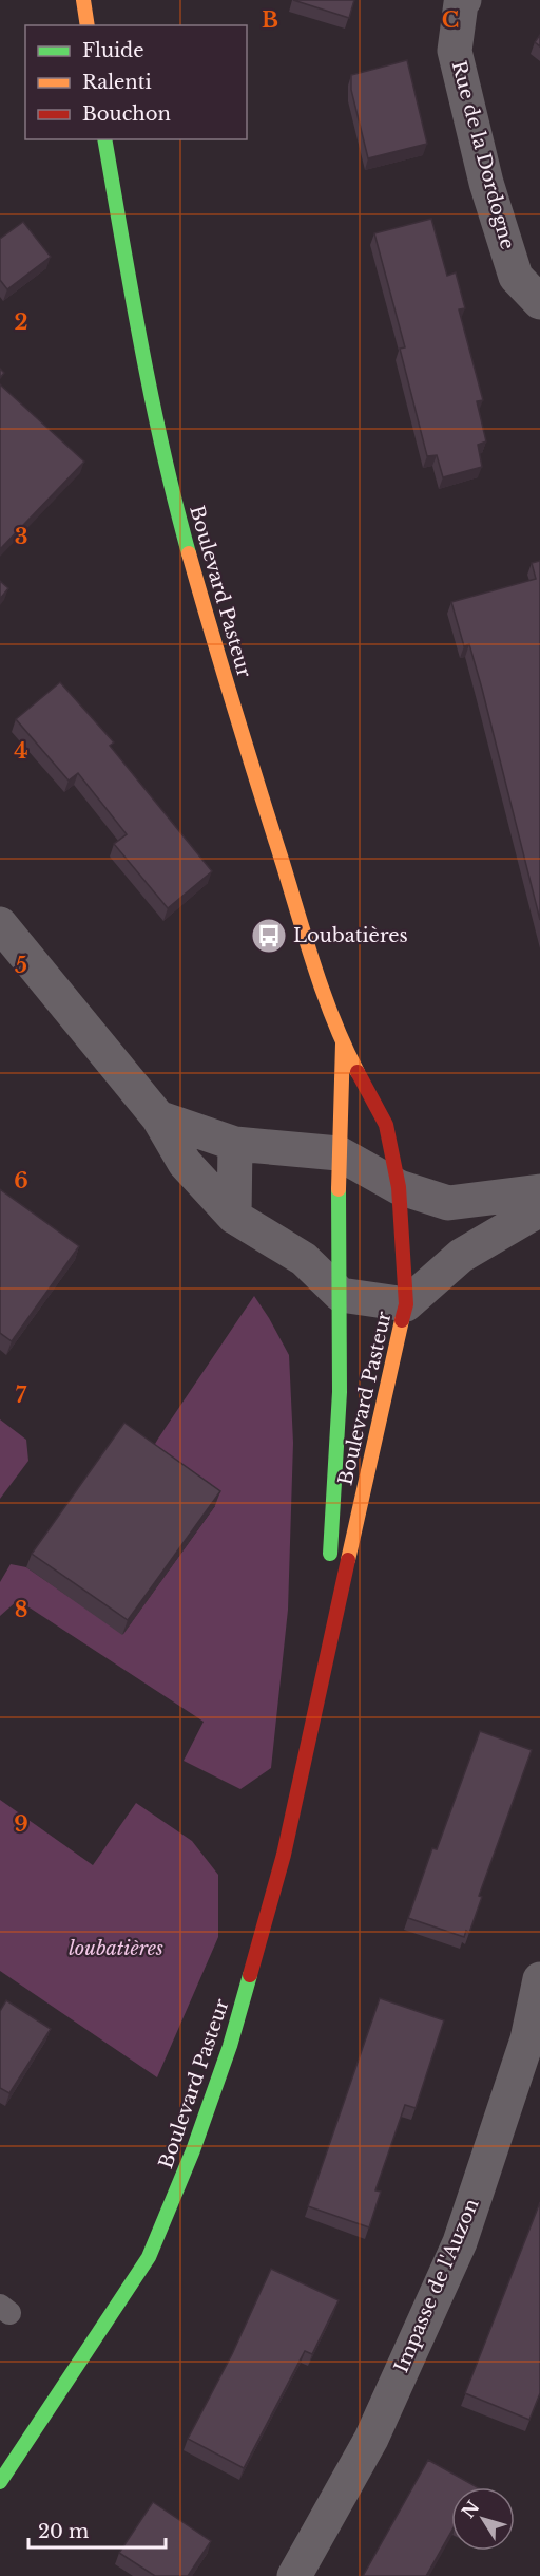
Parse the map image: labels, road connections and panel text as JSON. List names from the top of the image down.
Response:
{
  "streets": {
    "main road": ["Boulevard Pasteur"],
    "street": ["Rue de la Dordogne", "Impasse de l'Auzon"]
  },
  "parks": ["loubatières"],
  "places": {
    "bus stop": ["Loubatières"]
  },
  "legend": ["Fluide", "Ralenti", "Bouchon"],
  "scale_bar": "20 m",
  "north": "top left",
  "grid": {
    "columns": ["B", "C"],
    "rows": [
      "2",
      "3",
      "4",
      "5",
      "6",
      "7",
      "8",
      "9"
    ]
  }
}
